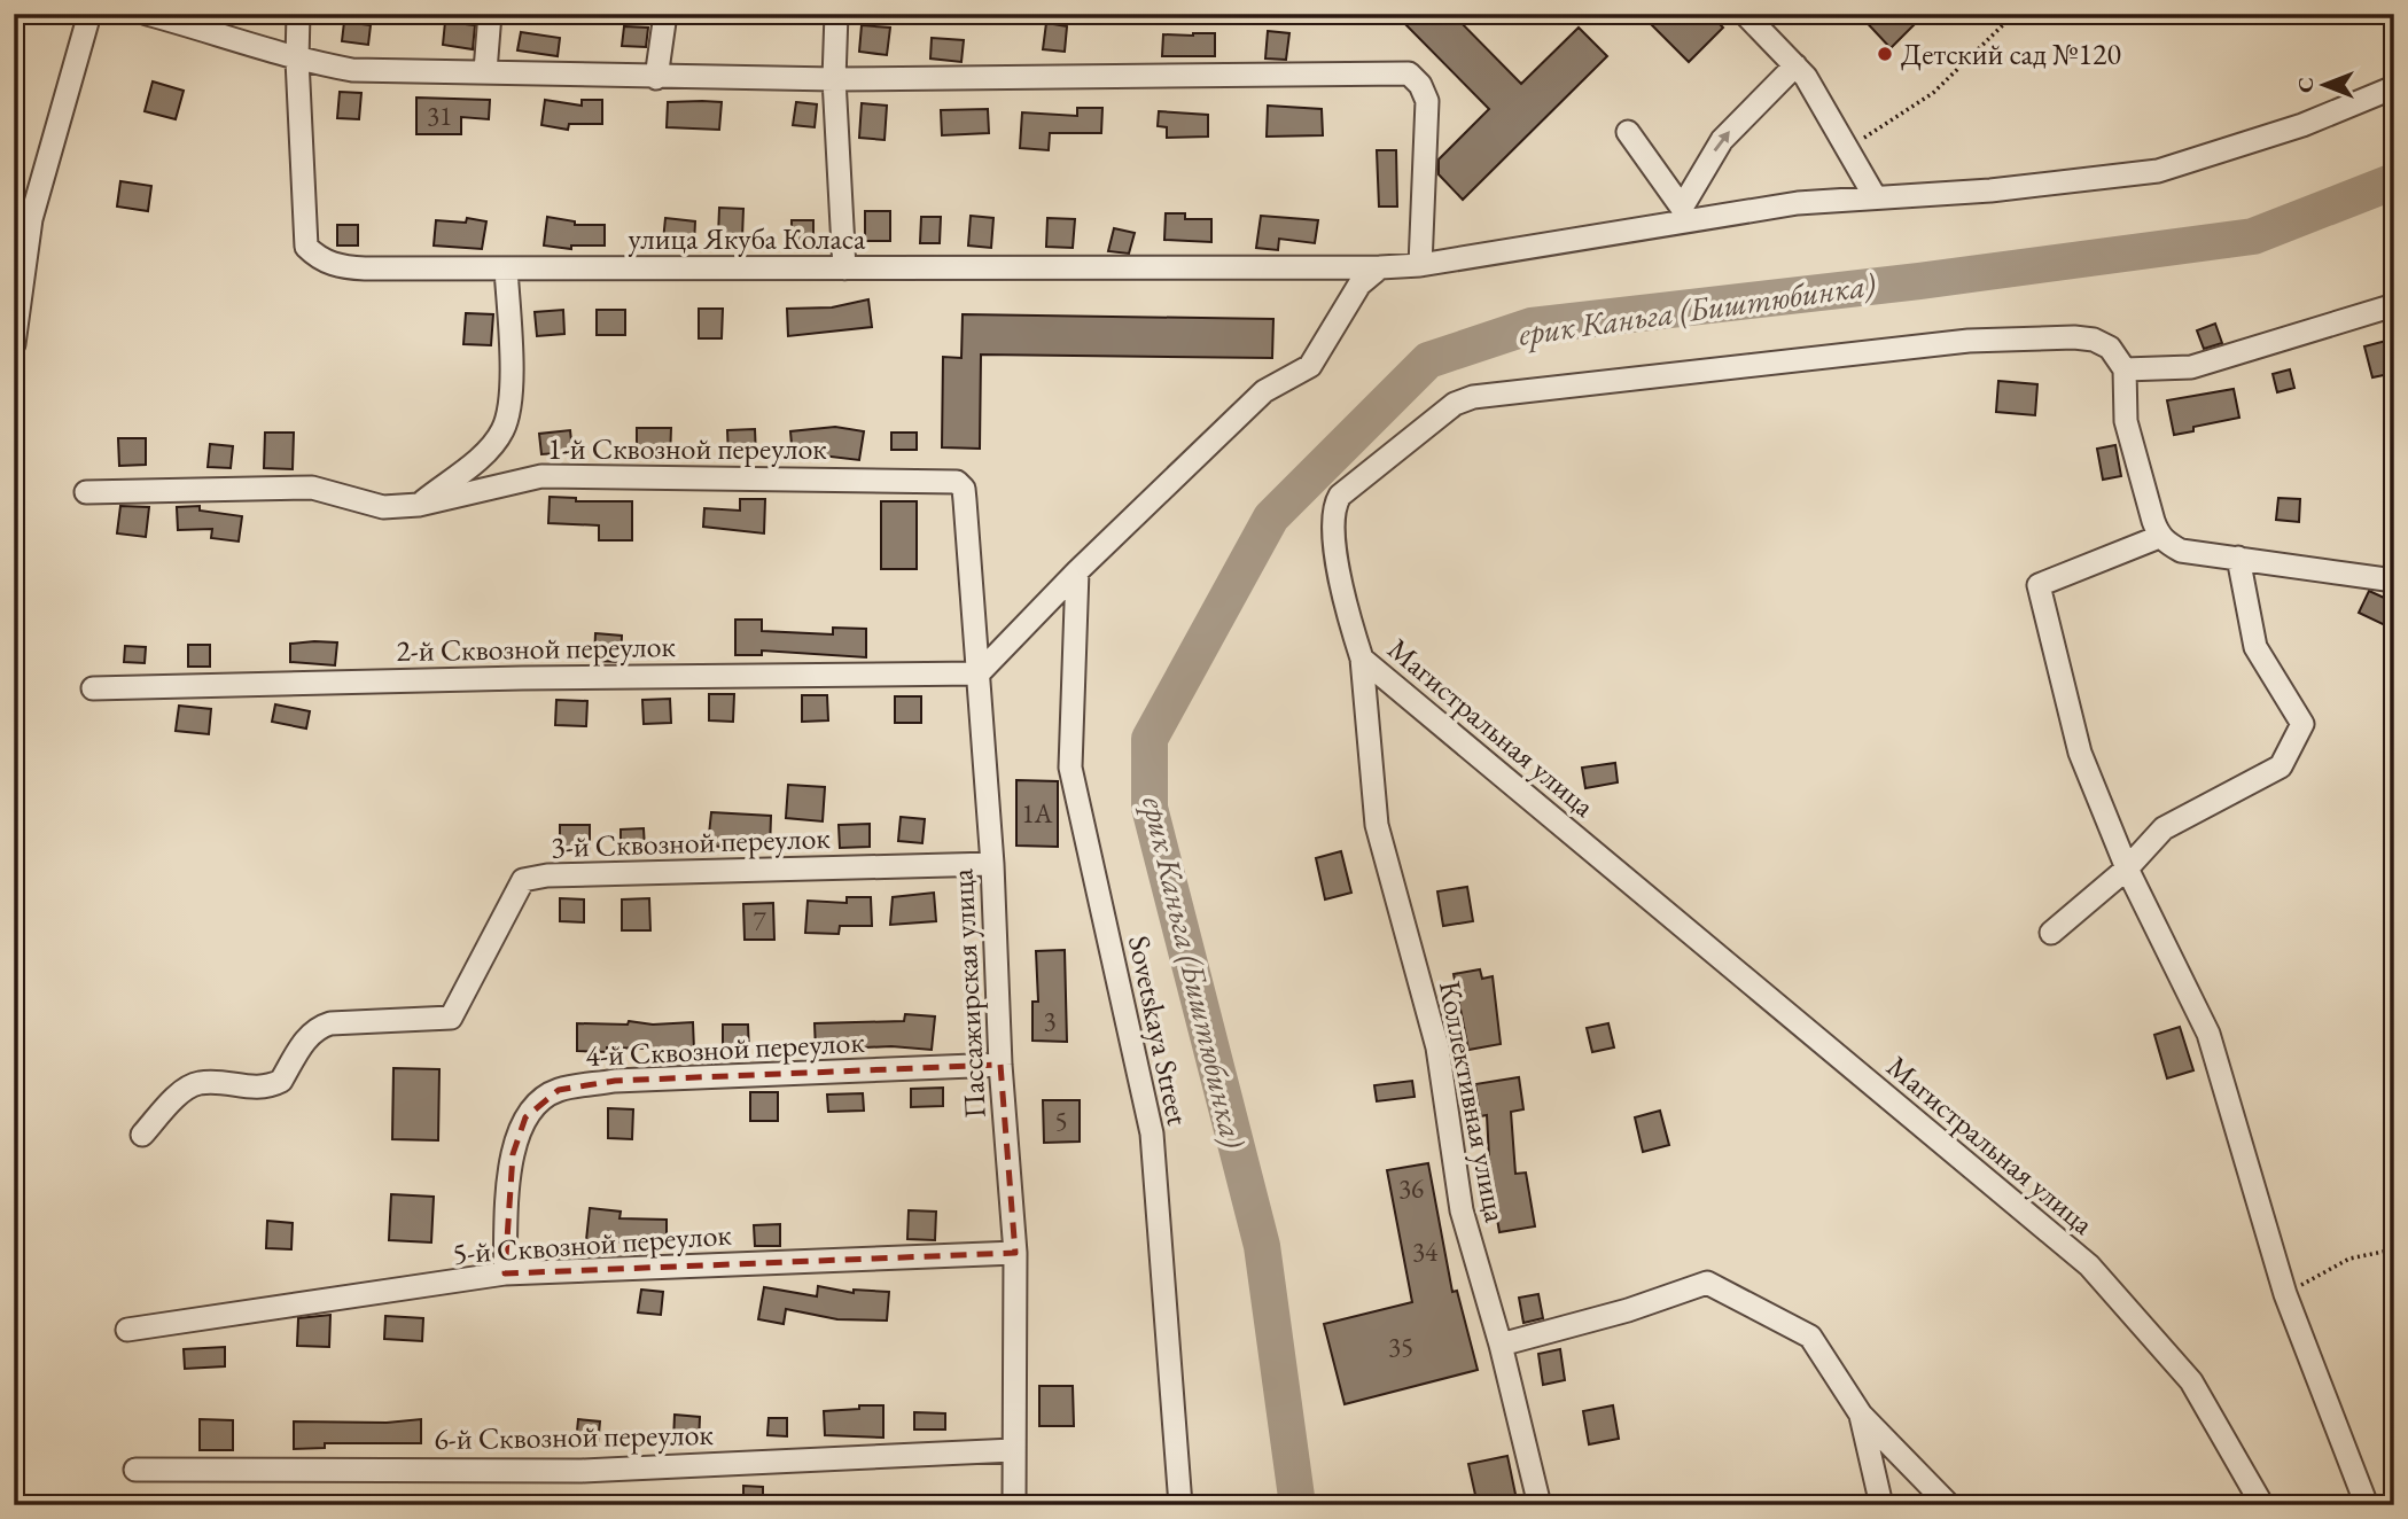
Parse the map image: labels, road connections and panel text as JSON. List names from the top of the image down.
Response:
{
  "streets": {
    "street": [
      "улица Якуба Коласа",
      "1-й Сквозной переулок",
      "2-й Сквозной переулок",
      "Магистральная улица",
      "3-й Сквозной переулок",
      "Пассажирская улица",
      "Sovetskaya Street",
      "4-й Сквозной переулок",
      "Коллективная улица",
      "5-й Сквозной переулок",
      "6-й Сквозной переулок"
    ]
  },
  "crossings": [
    ["1-й Сквозной переулок", "Пассажирская улица"],
    ["2-й Сквозной переулок", "Пассажирская улица"],
    ["Магистральная улица", "Коллективная улица"],
    ["3-й Сквозной переулок", "Пассажирская улица"],
    ["Пассажирская улица", "4-й Сквозной переулок"],
    ["Пассажирская улица", "5-й Сквозной переулок"],
    ["Пассажирская улица", "6-й Сквозной переулок"],
    ["4-й Сквозной переулок", "5-й Сквозной переулок"]
  ],
  "water": ["ерик Каньга (Биштюбинка)"],
  "places": ["Детский сад №120"],
  "house_numbers": [
    "31",
    "1А",
    "7",
    "3",
    "5",
    "36",
    "34",
    "35"
  ],
  "north": "left"
}
